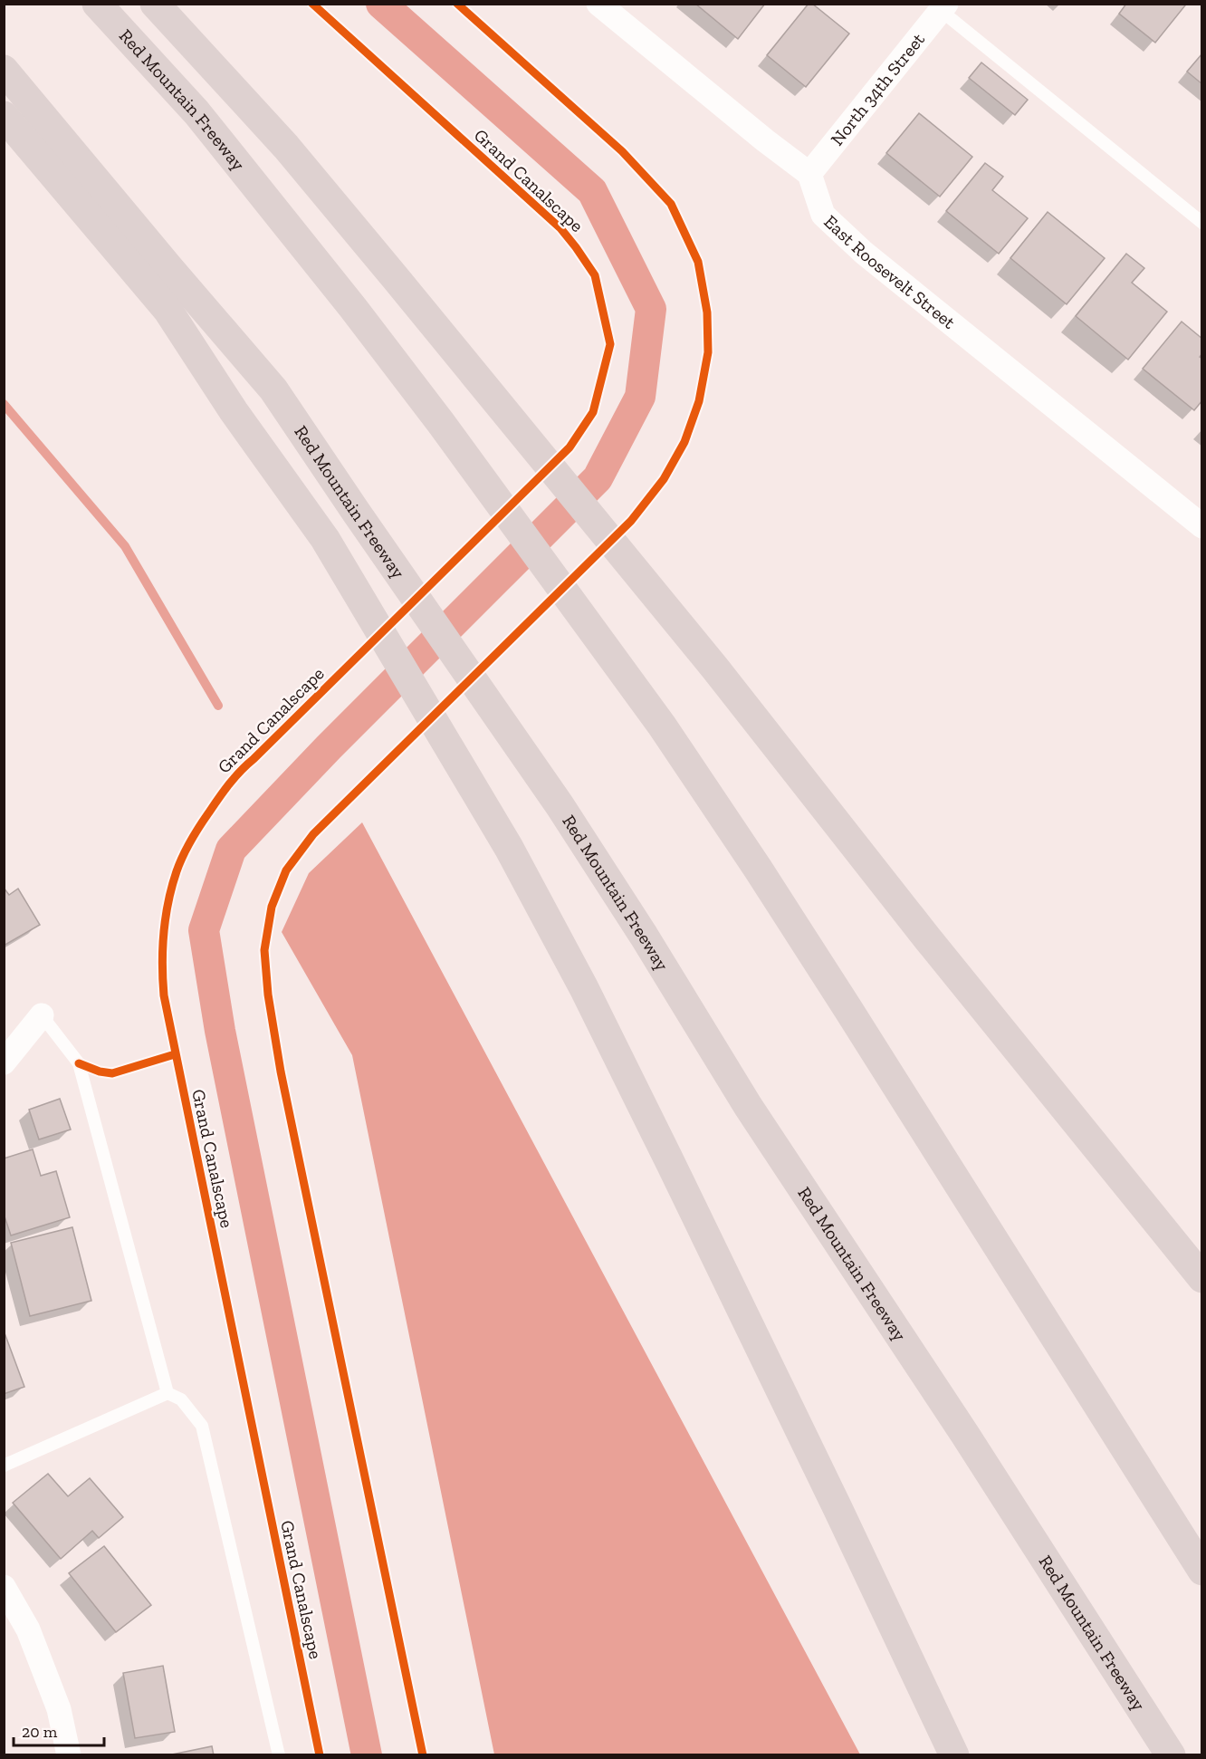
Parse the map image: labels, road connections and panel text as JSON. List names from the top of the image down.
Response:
{
  "streets": {
    "highway": ["Red Mountain Freeway"],
    "street": ["North 34th Street", "East Roosevelt Street"],
    "cycle path": ["Grand Canalscape"]
  },
  "crossings": [
    ["North 34th Street", "East Roosevelt Street"]
  ],
  "scale_bar": "20 m"
}
